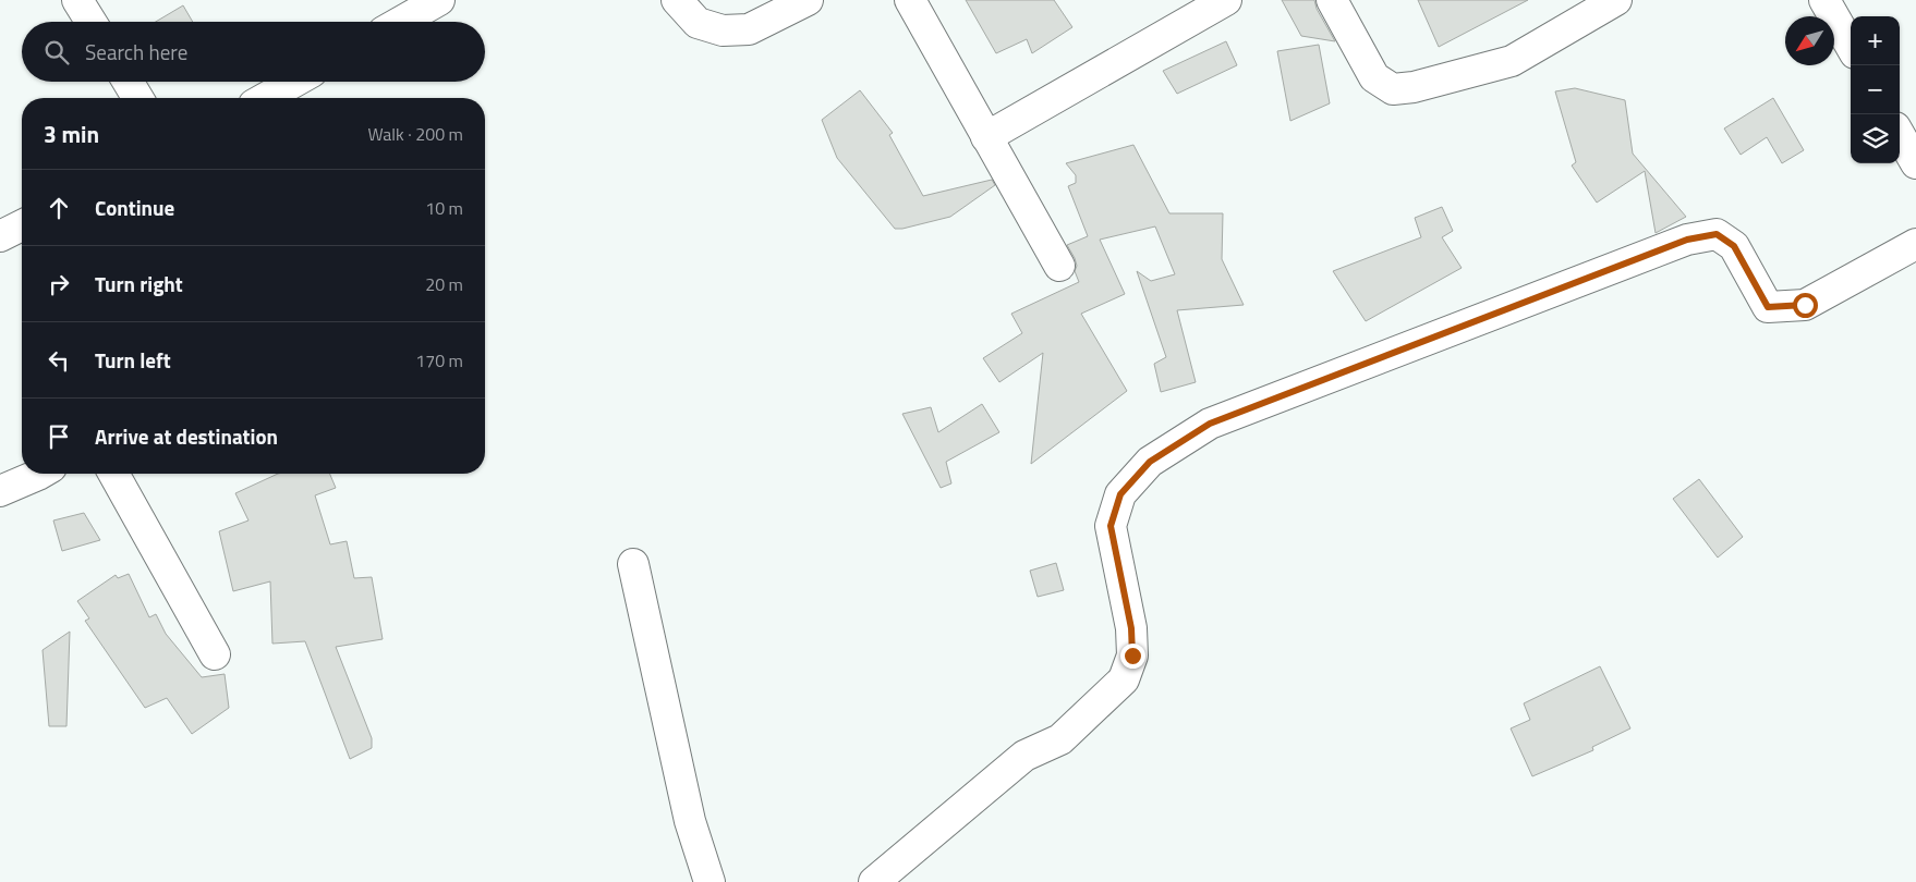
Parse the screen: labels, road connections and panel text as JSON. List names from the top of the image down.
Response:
{
  "north": "bottom left",
  "page": {
    "map_buttons": ["+", "−"],
    "search": "Search here",
    "heading": ["3 min", "Walk · 200 m"],
    "list": [
      ["Continue", "10 m"],
      ["Turn right", "20 m"],
      ["Turn left", "170 m"],
      "Arrive at destination"
    ]
  }
}
